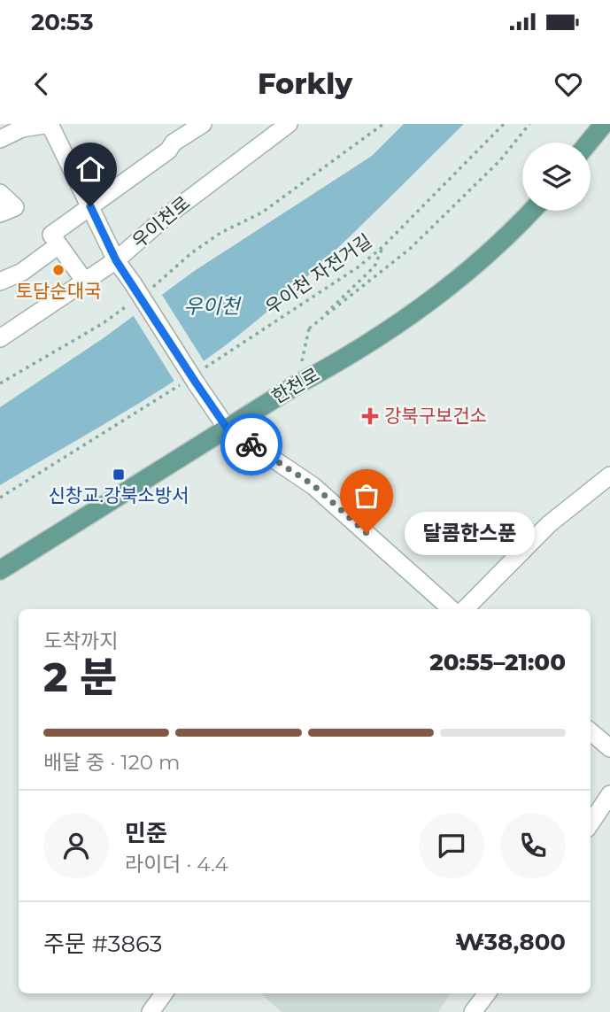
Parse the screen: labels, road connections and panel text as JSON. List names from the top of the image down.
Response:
{
  "streets": {
    "main road": ["한천로"],
    "street": ["우이천로"],
    "path": ["우이천 자전거길"]
  },
  "water": ["우이천"],
  "places": {
    "other": ["토담순대국", "달콤한스푼"],
    "health": ["강북구보건소"],
    "transit": ["신창교.강북소방서"]
  },
  "page": {
    "status": "20:53",
    "header": "Forkly",
    "bubble": "달콤한스푼",
    "heading": ["2 분", "도착까지", "20:55–21:00"],
    "panel": [
      "민준",
      "라이더 · 4.4",
      "주문 #3863",
      "₩38,800"
    ],
    "bar": "배달 중 · 120 m"
  }
}
